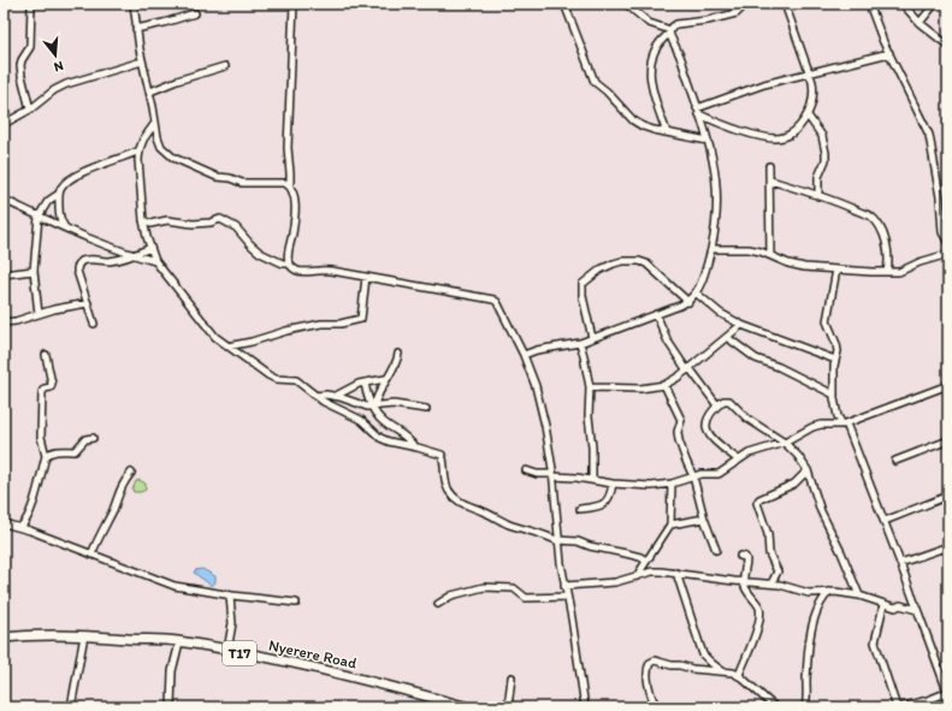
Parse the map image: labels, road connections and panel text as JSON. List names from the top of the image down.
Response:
{
  "streets": {
    "main road": ["T17", "Nyerere Road"]
  },
  "north": "bottom"
}
